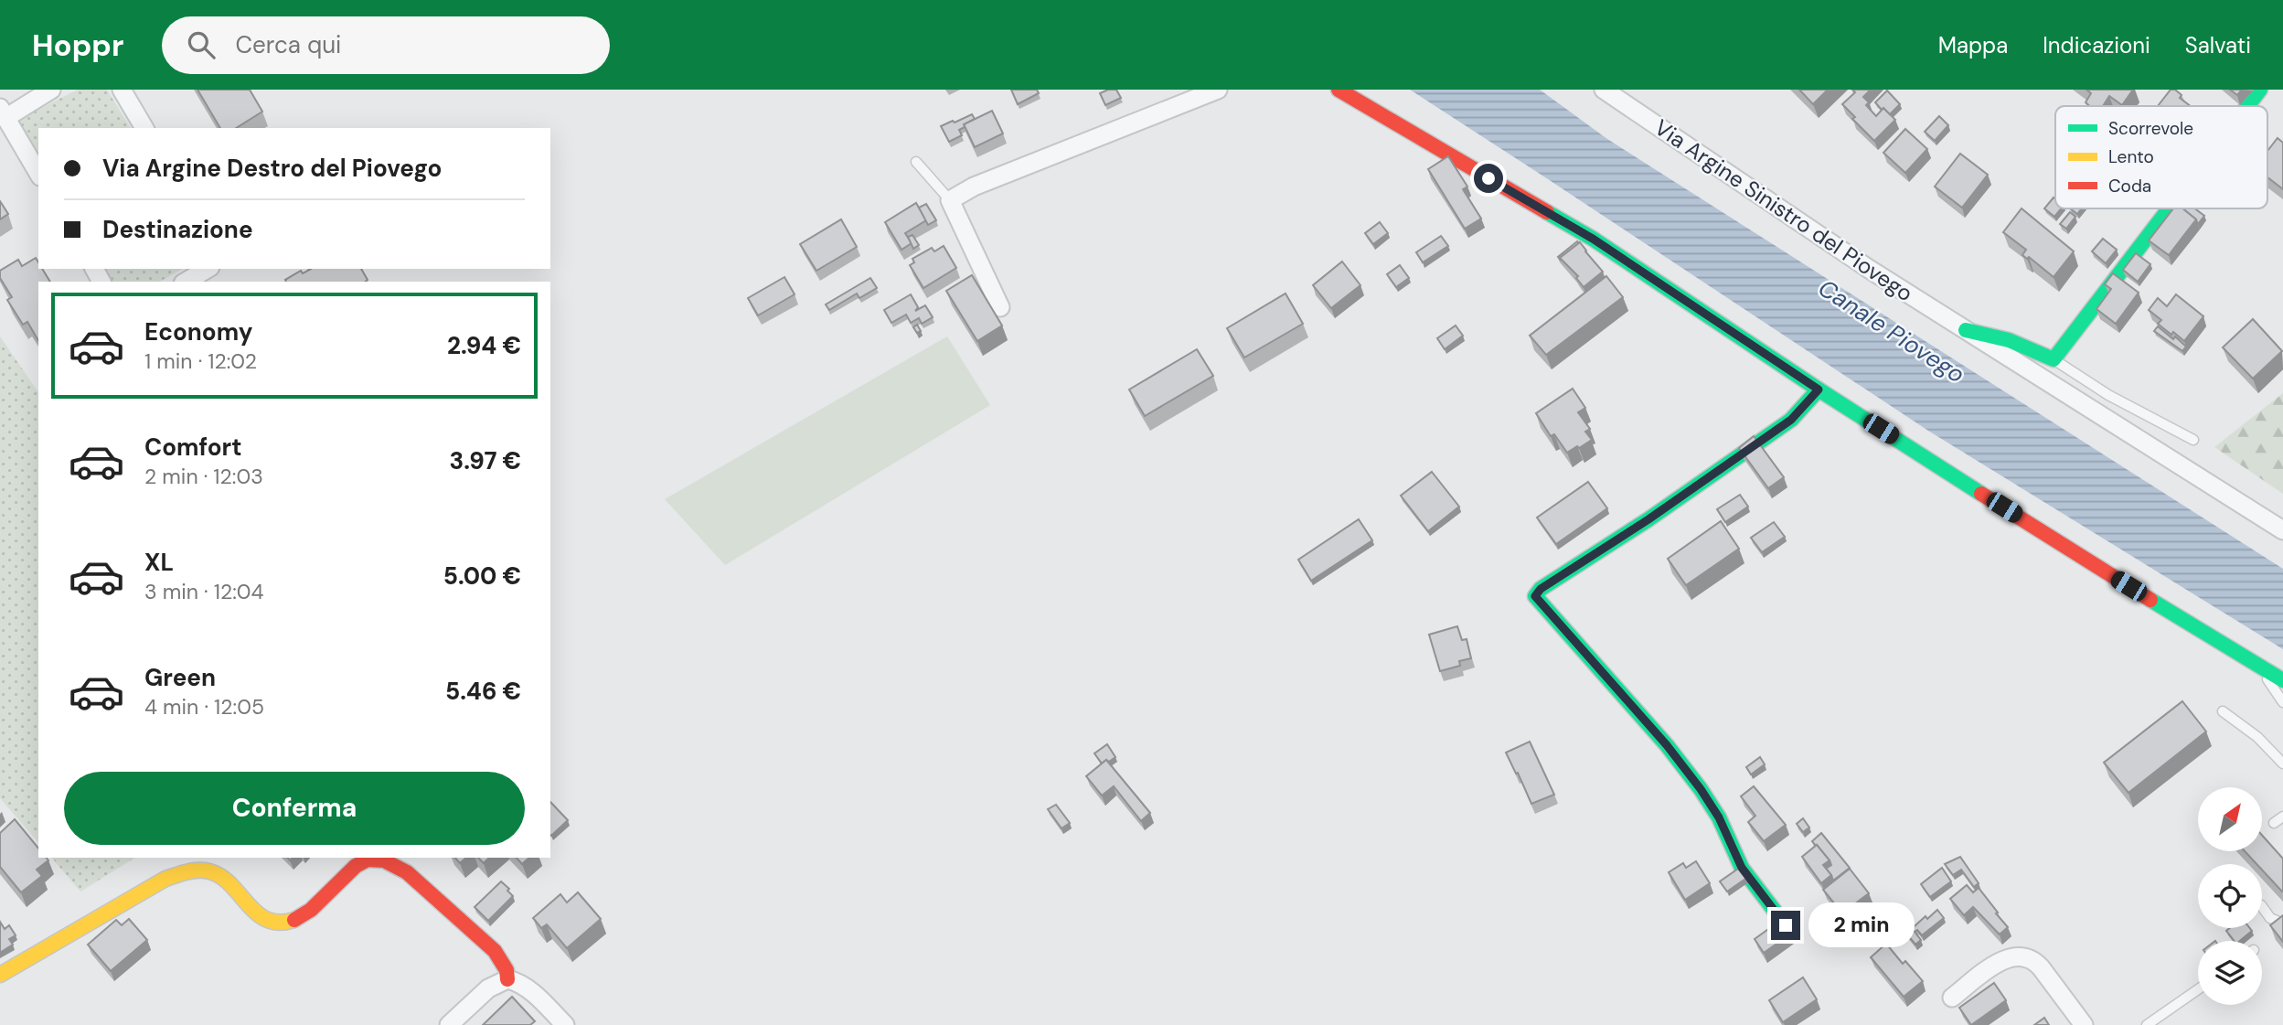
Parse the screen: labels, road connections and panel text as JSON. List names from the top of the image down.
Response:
{
  "streets": {
    "street": ["Via Argine Sinistro del Piovego"]
  },
  "water": ["Canale Piovego"],
  "legend": ["Scorrevole", "Lento", "Coda"],
  "north": "top right",
  "page": {
    "header": "Hoppr",
    "search": "Cerca qui",
    "nav": ["Mappa", "Indicazioni", "Salvati"],
    "banner": ["Via Argine Destro del Piovego", "Destinazione"],
    "list": [
      {
        "name": "Economy",
        "note": "1 min · 12:02",
        "value": "2.94 €"
      },
      {
        "name": "Comfort",
        "note": "2 min · 12:03",
        "value": "3.97 €"
      },
      {
        "name": "XL",
        "note": "3 min · 12:04",
        "value": "5.00 €"
      },
      {
        "name": "Green",
        "note": "4 min · 12:05",
        "value": "5.46 €"
      }
    ],
    "buttons": "Conferma",
    "bubble": "2 min"
  }
}
